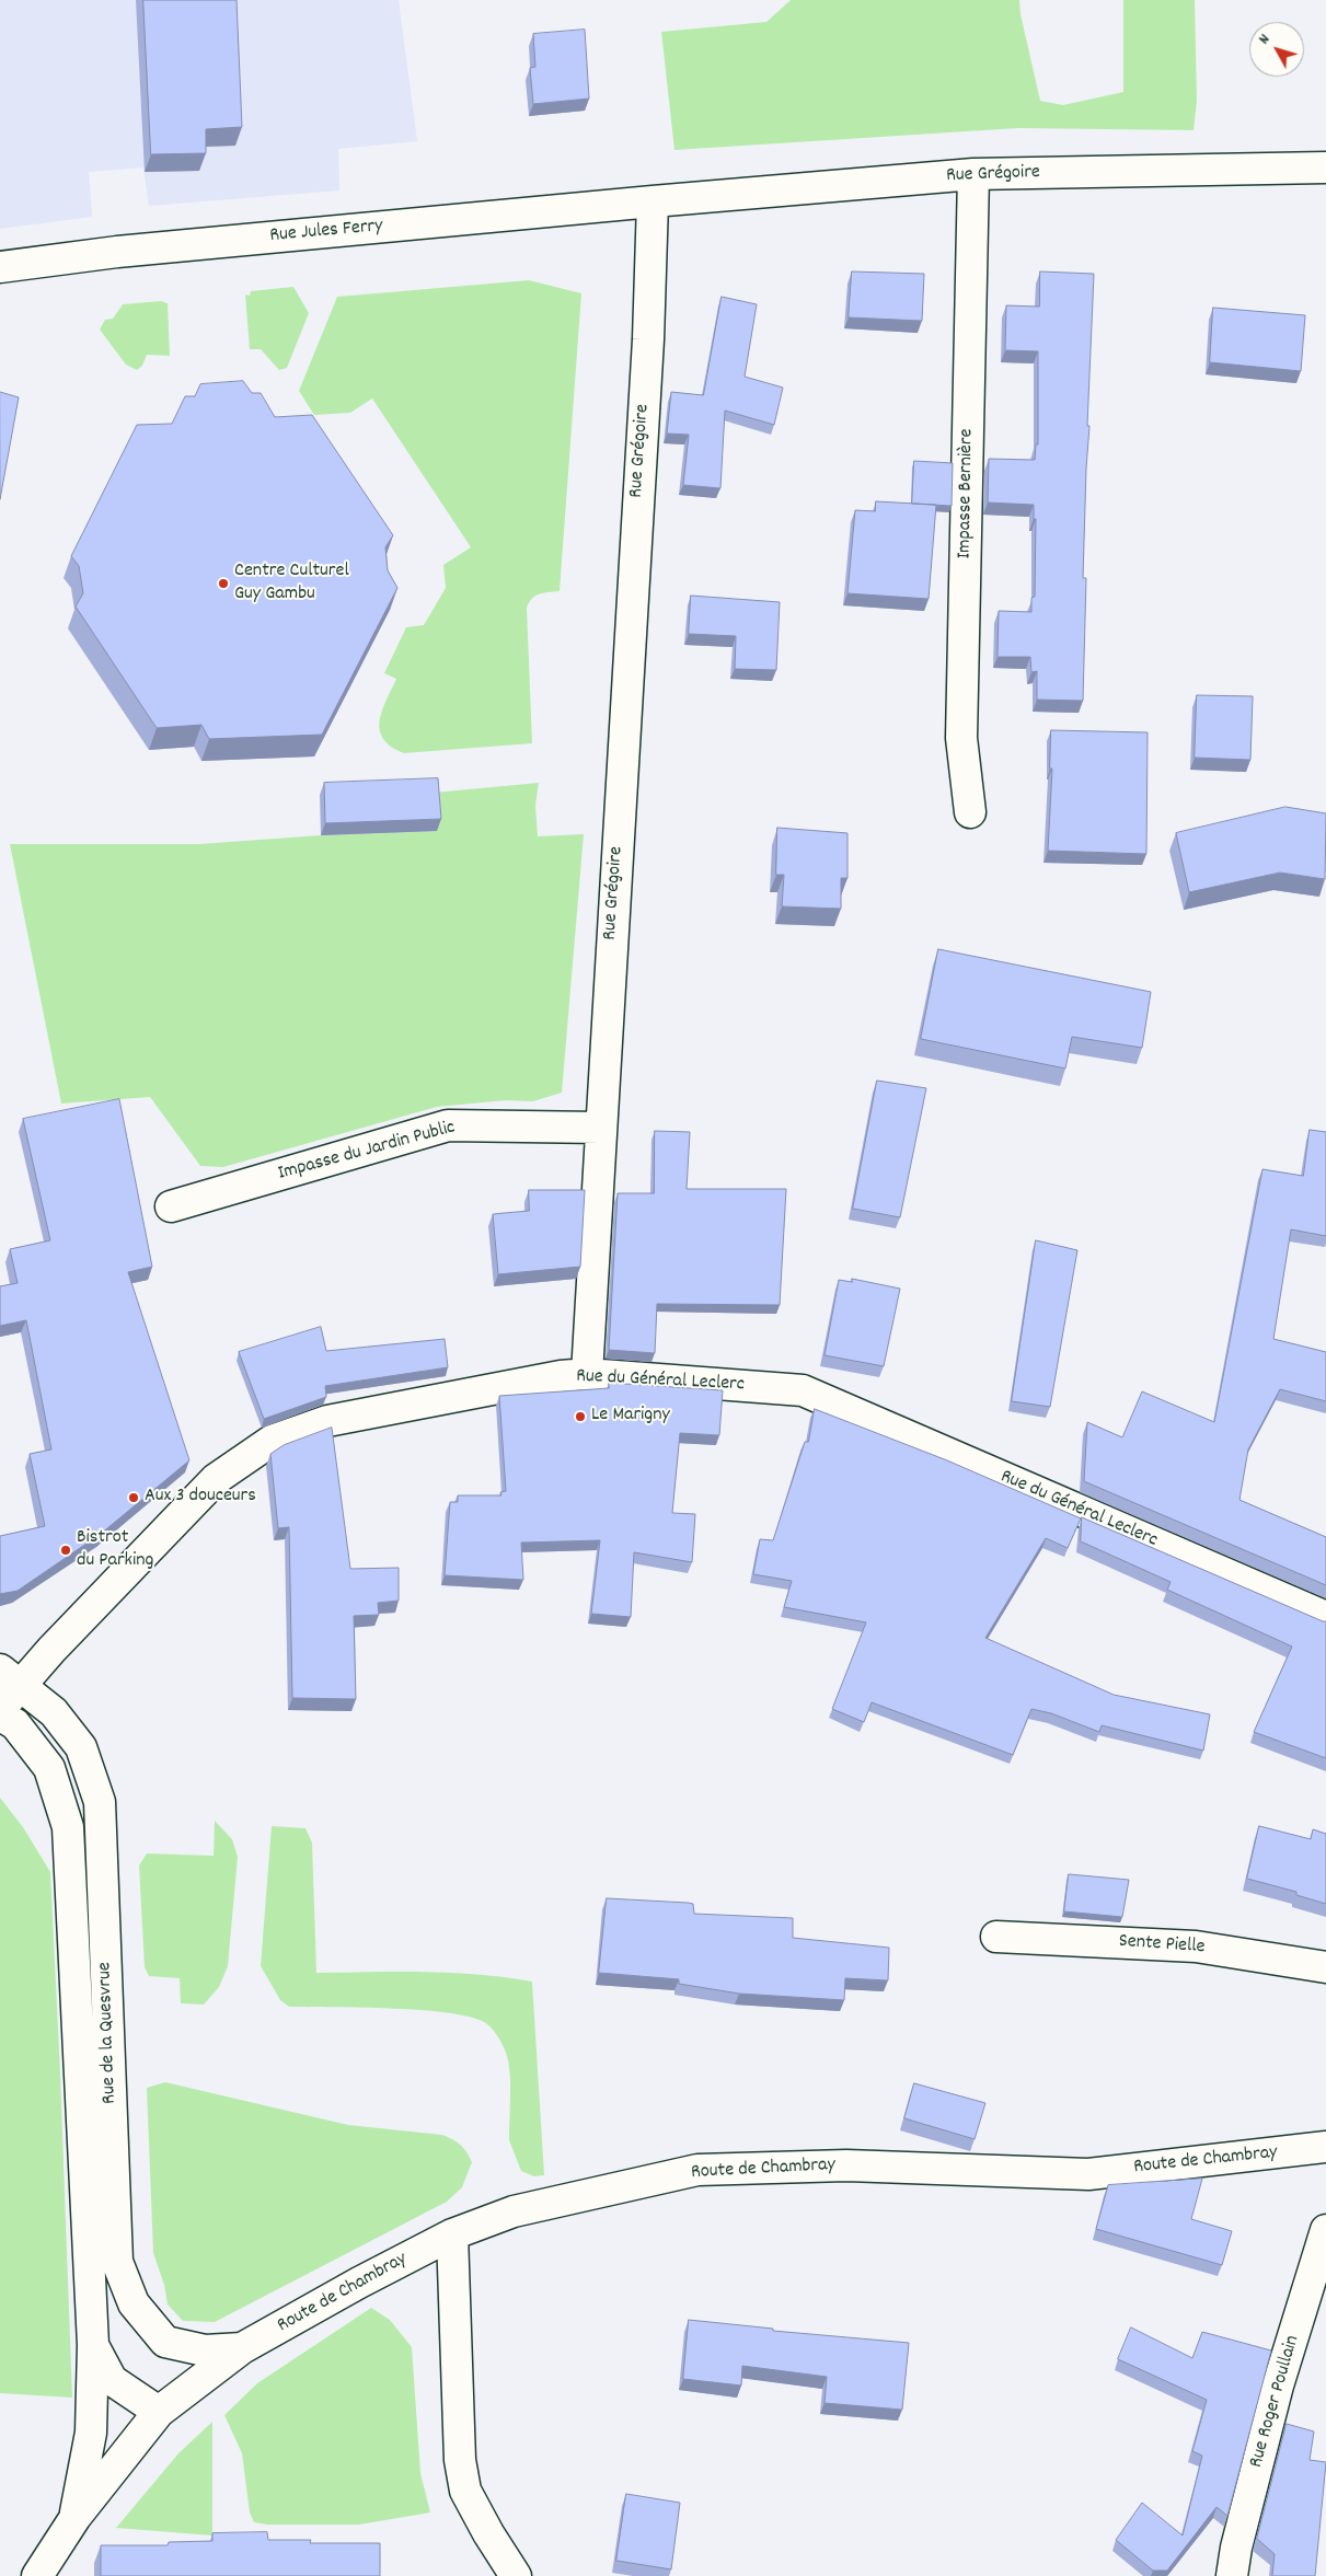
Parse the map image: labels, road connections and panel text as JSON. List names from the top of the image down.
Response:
{
  "streets": {
    "street": [
      "Rue Grégoire",
      "Rue Jules Ferry",
      "Impasse Bernière",
      "Impasse du Jardin Public",
      "Rue du Général Leclerc",
      "Sente Pielle",
      "Rue de la Quesvrue",
      "Route de Chambray",
      "Rue Roger Poullain"
    ]
  },
  "crossings": [
    ["Rue Grégoire", "Rue Jules Ferry"],
    ["Rue Grégoire", "Impasse Bernière"],
    ["Rue Grégoire", "Impasse du Jardin Public"],
    ["Rue Grégoire", "Rue du Général Leclerc"],
    ["Rue du Général Leclerc", "Rue de la Quesvrue"],
    ["Rue de la Quesvrue", "Route de Chambray"]
  ],
  "places": [
    "Centre Culturel Guy Gambu",
    "Le Marigny",
    "Aux 3 douceurs",
    "Bistrot du Parking"
  ],
  "north": "top left"
}
